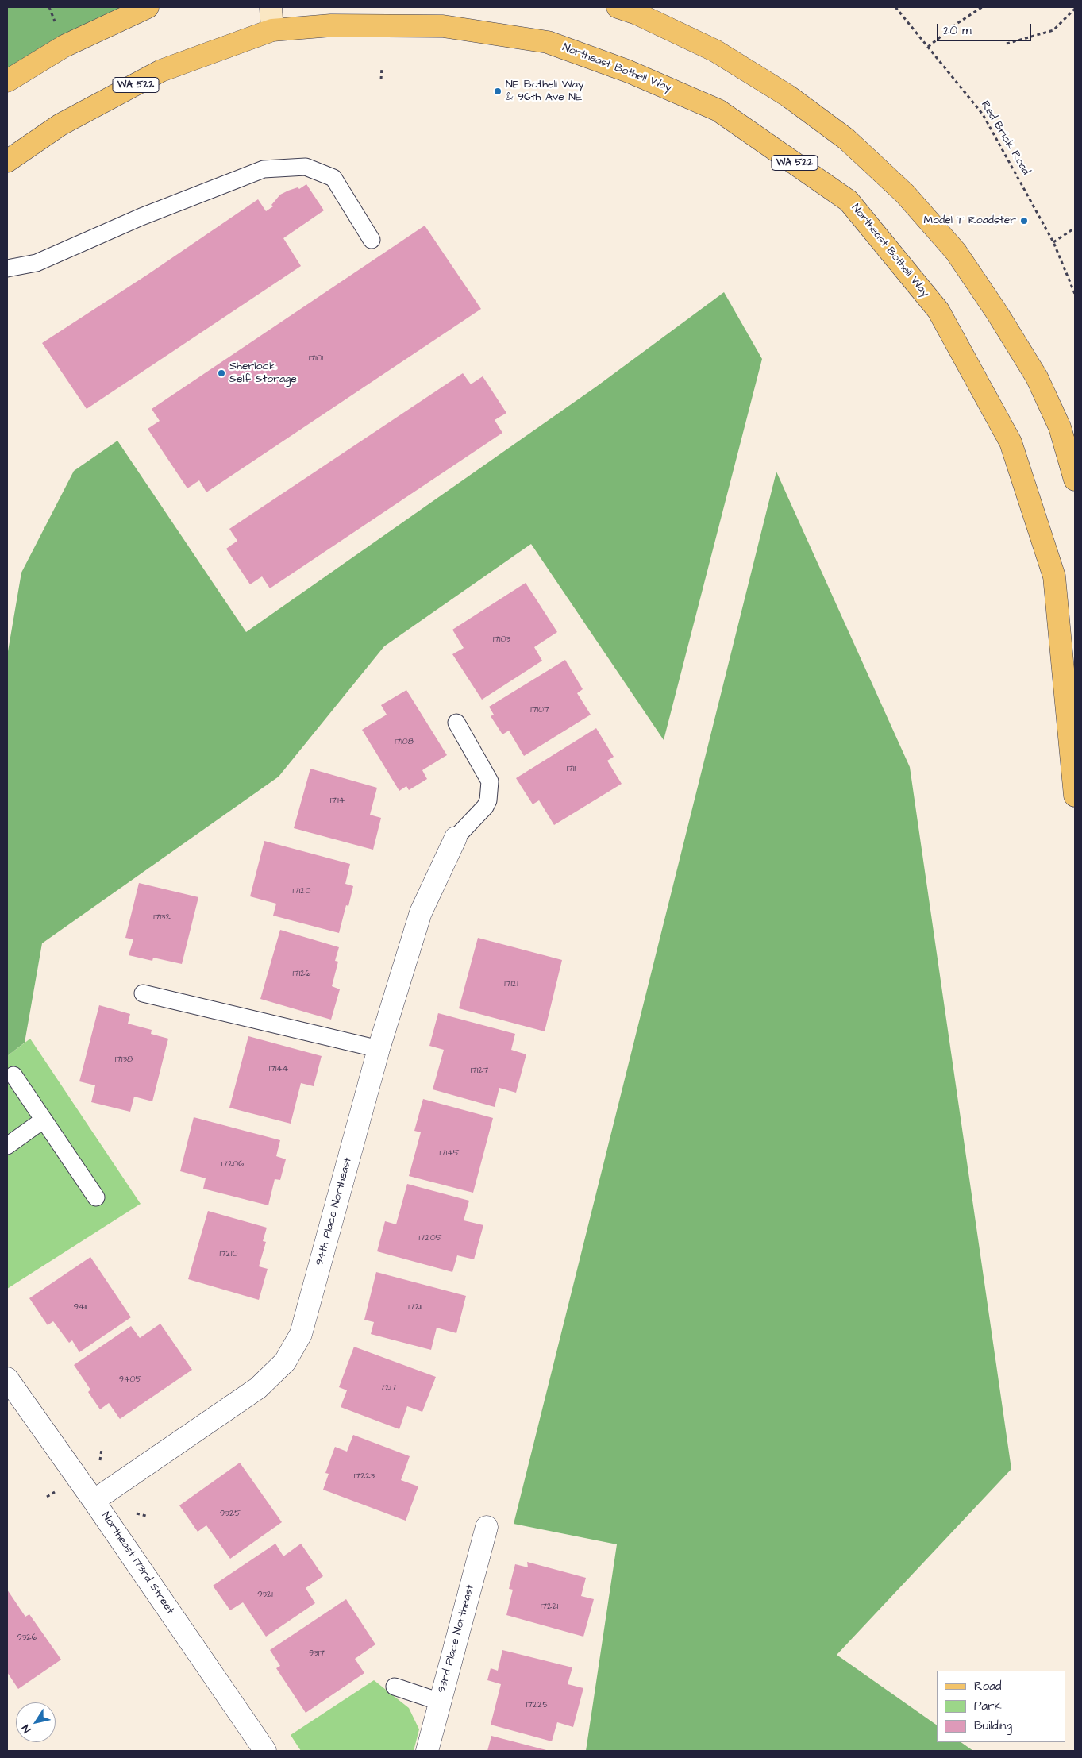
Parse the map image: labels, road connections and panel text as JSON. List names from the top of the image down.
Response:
{
  "streets": {
    "main road": ["Northeast Bothell Way", "WA 522"],
    "street": ["94th Place Northeast", "Northeast 173rd Street", "93rd Place Northeast"],
    "path": ["Red Brick Road"]
  },
  "crossings": [
    ["Northeast Bothell Way", "WA 522"],
    ["94th Place Northeast", "Northeast 173rd Street"]
  ],
  "places": ["NE Bothell Way & 96th Ave NE", "Model T Roadster", "Sherlock Self Storage"],
  "house_numbers": [
    "17101",
    "17103",
    "17107",
    "17108",
    "17111",
    "17114",
    "17120",
    "17132",
    "17126",
    "17121",
    "17138",
    "17144",
    "17127",
    "17145",
    "17206",
    "17205",
    "17210",
    "9411",
    "17211",
    "9405",
    "17217",
    "17223",
    "9325",
    "9321",
    "17221",
    "9326",
    "9317",
    "17225"
  ],
  "legend": ["Road", "Park", "Building"],
  "scale_bar": "20 m",
  "north": "bottom left"
}
